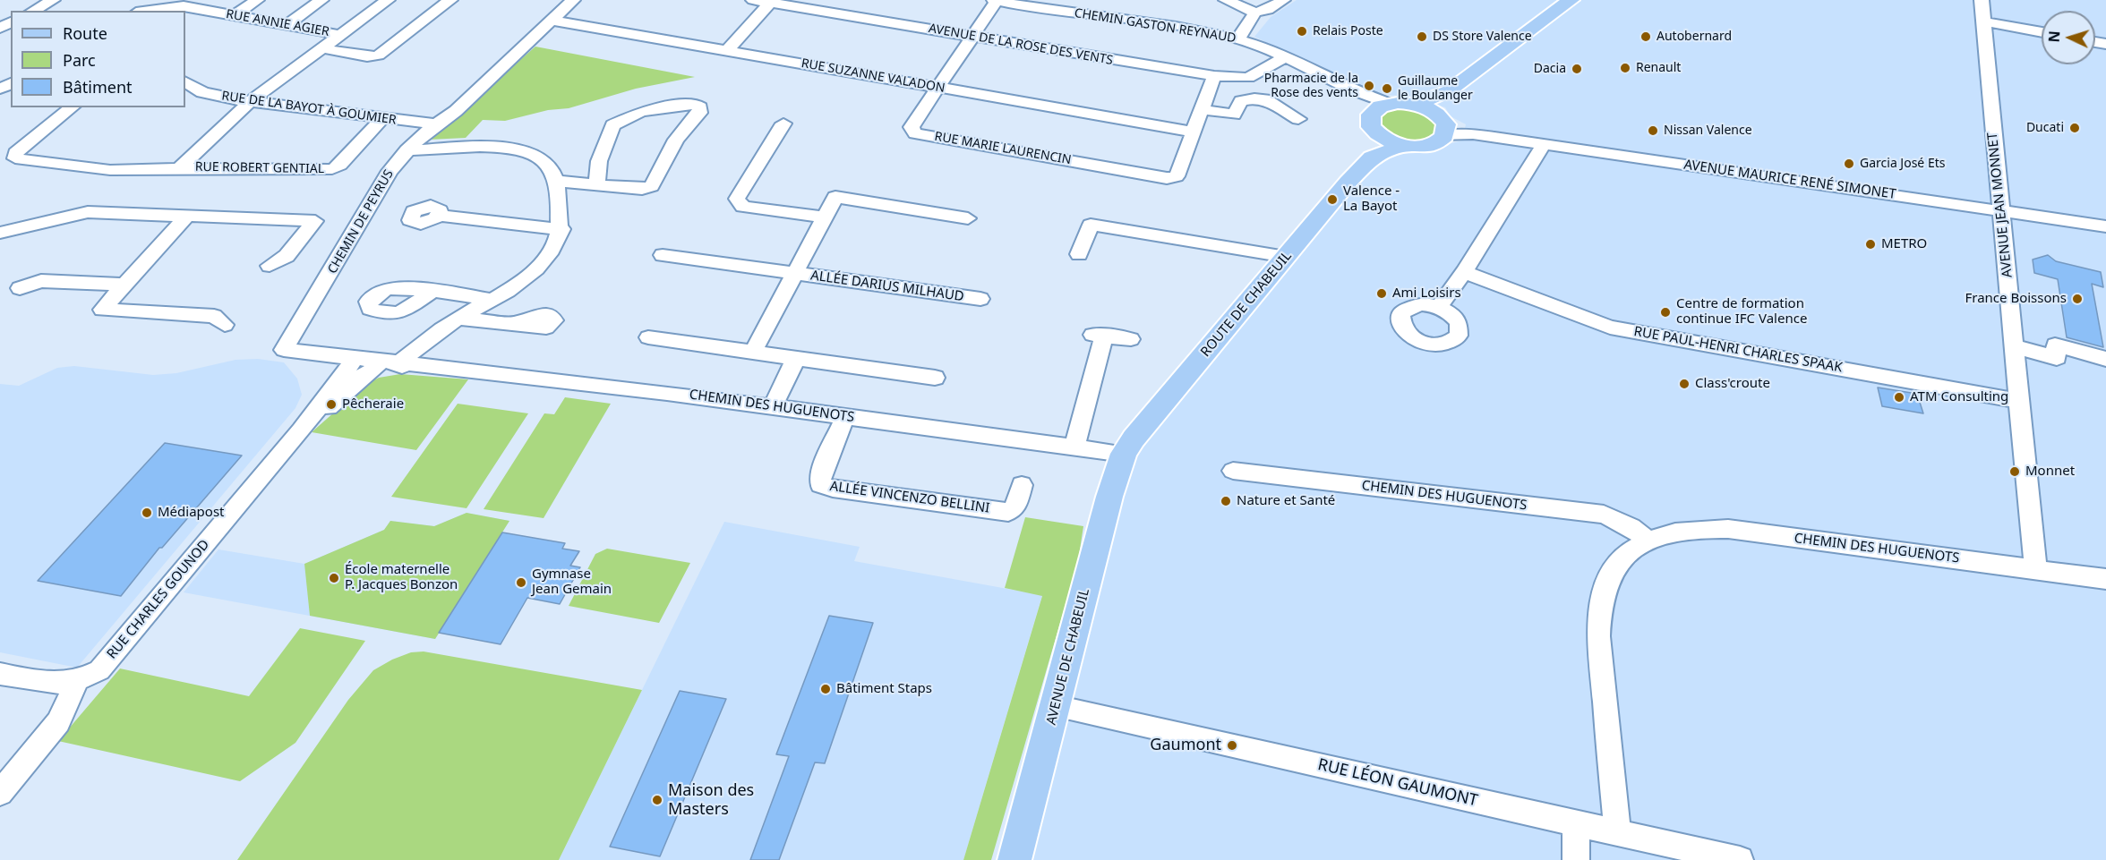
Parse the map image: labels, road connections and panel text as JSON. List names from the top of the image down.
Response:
{
  "streets": {
    "main road": ["ROUTE DE CHABEUIL", "AVENUE DE CHABEUIL"],
    "street": [
      "RUE ANNIE AGIER",
      "CHEMIN GASTON REYNAUD",
      "AVENUE DE LA ROSE DES VENTS",
      "RUE SUZANNE VALADON",
      "RUE DE LA BAYOT À GOUMIER",
      "RUE MARIE LAURENCIN",
      "RUE ROBERT GENTIAL",
      "AVENUE MAURICE RENÉ SIMONET",
      "AVENUE JEAN MONNET",
      "CHEMIN DE PEYRUS",
      "ALLÉE DARIUS MILHAUD",
      "RUE PAUL-HENRI CHARLES SPAAK",
      "CHEMIN DES HUGUENOTS",
      "ALLÉE VINCENZO BELLINI",
      "RUE CHARLES GOUNOD",
      "RUE LÉON GAUMONT"
    ]
  },
  "crossings": [
    ["RUE ANNIE AGIER", "RUE ROBERT GENTIAL"],
    ["CHEMIN GASTON REYNAUD", "AVENUE DE LA ROSE DES VENTS"],
    ["CHEMIN GASTON REYNAUD", "RUE MARIE LAURENCIN"],
    ["AVENUE DE LA ROSE DES VENTS", "RUE MARIE LAURENCIN"],
    ["RUE SUZANNE VALADON", "RUE MARIE LAURENCIN"],
    ["RUE SUZANNE VALADON", "CHEMIN DE PEYRUS"],
    ["RUE DE LA BAYOT À GOUMIER", "RUE ROBERT GENTIAL"],
    ["RUE DE LA BAYOT À GOUMIER", "CHEMIN DE PEYRUS"],
    ["AVENUE MAURICE RENÉ SIMONET", "AVENUE JEAN MONNET"],
    ["AVENUE JEAN MONNET", "RUE PAUL-HENRI CHARLES SPAAK"],
    ["AVENUE JEAN MONNET", "CHEMIN DES HUGUENOTS"],
    ["CHEMIN DE PEYRUS", "CHEMIN DES HUGUENOTS"],
    ["ROUTE DE CHABEUIL", "CHEMIN DES HUGUENOTS"],
    ["ROUTE DE CHABEUIL", "AVENUE DE CHABEUIL"],
    ["CHEMIN DES HUGUENOTS", "ALLÉE VINCENZO BELLINI"],
    ["CHEMIN DES HUGUENOTS", "RUE CHARLES GOUNOD"],
    ["CHEMIN DES HUGUENOTS", "AVENUE DE CHABEUIL"],
    ["CHEMIN DES HUGUENOTS", "RUE LÉON GAUMONT"],
    ["AVENUE DE CHABEUIL", "RUE LÉON GAUMONT"]
  ],
  "places": [
    "Relais Poste",
    "DS Store Valence",
    "Autobernard",
    "Renault",
    "Dacia",
    "Pharmacie de la Rose des vents",
    "Guillaume le Boulanger",
    "Ducati",
    "Nissan Valence",
    "Garcia José Ets",
    "Valence - La Bayot",
    "METRO",
    "Ami Loisirs",
    "France Boissons",
    "Centre de formation continue IFC Valence",
    "Class'croute",
    "ATM Consulting",
    "Pêcheraie",
    "Monnet",
    "Nature et Santé",
    "Médiapost",
    "École maternelle P. Jacques Bonzon",
    "Gymnase Jean Gemain",
    "Bâtiment Staps",
    "Gaumont",
    "Maison des Masters"
  ],
  "legend": ["Route", "Parc", "Bâtiment"],
  "north": "left"
}
